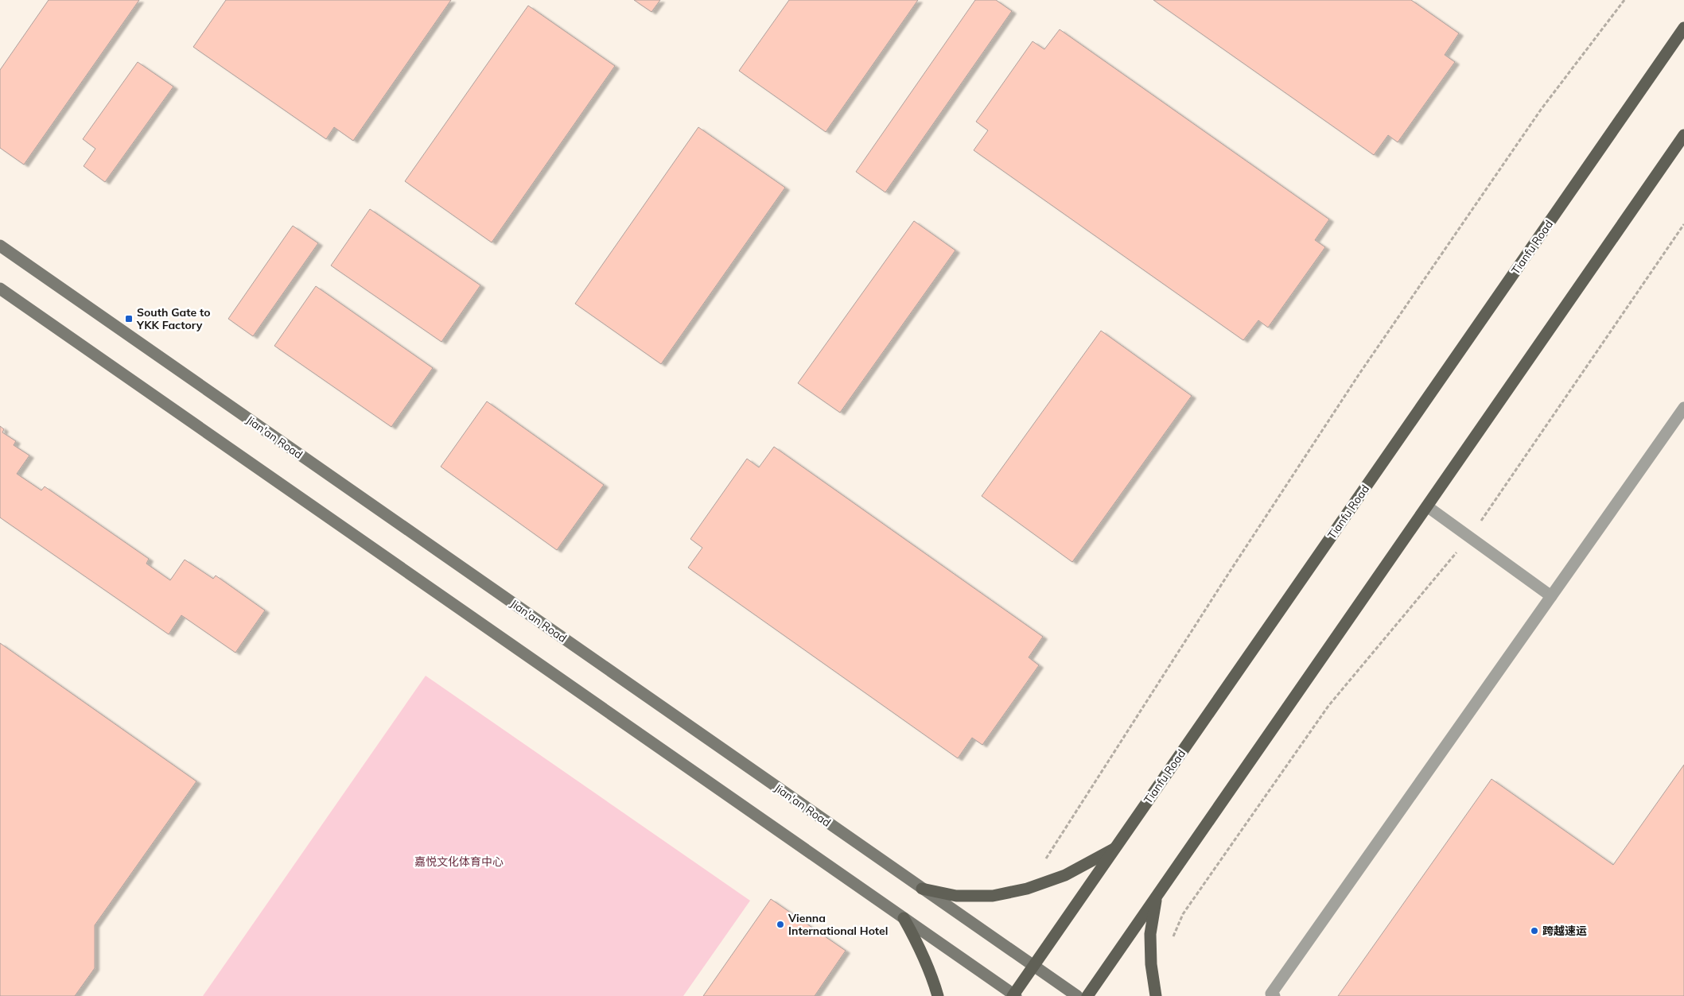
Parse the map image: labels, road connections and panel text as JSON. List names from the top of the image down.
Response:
{
  "streets": {
    "main road": ["Tianfu Road"],
    "street": ["Jian'an Road"]
  },
  "crossings": [
    ["Tianfu Road", "Jian'an Road"]
  ],
  "parks": ["嘉悦文化体育中心"],
  "places": {
    "transit": ["South Gate to YKK Factory"],
    "other": ["Vienna International Hotel", "跨越速运"]
  }
}
